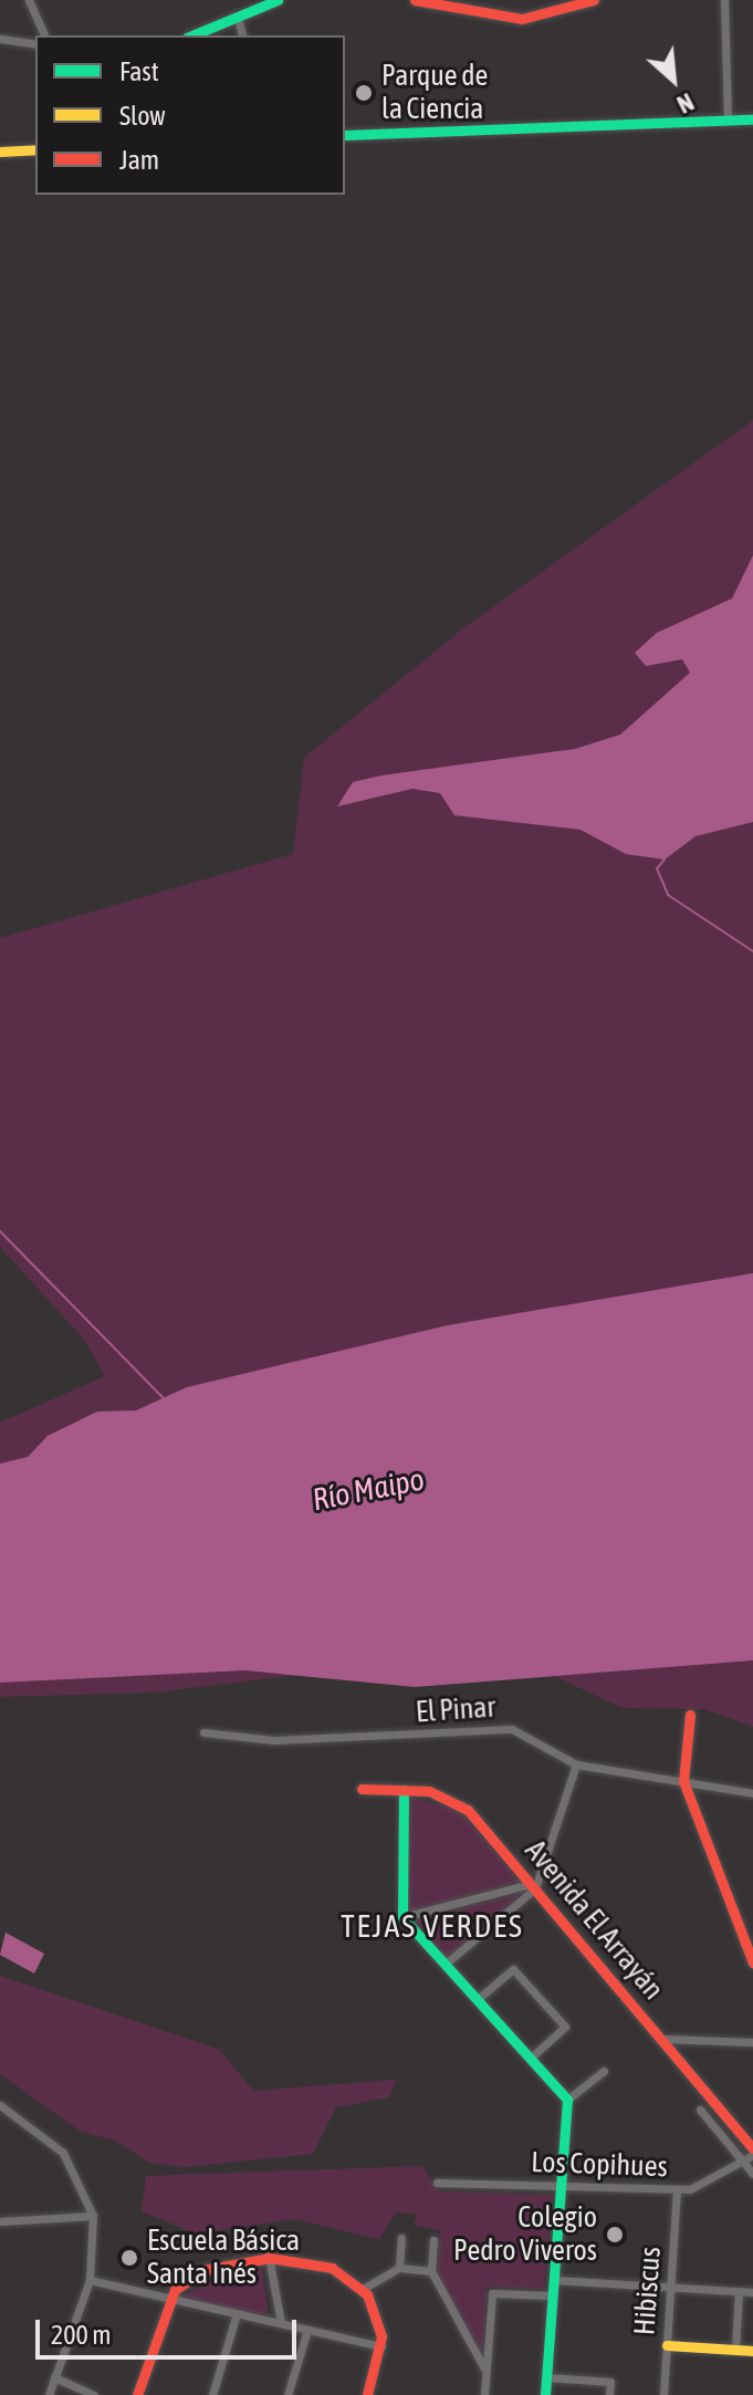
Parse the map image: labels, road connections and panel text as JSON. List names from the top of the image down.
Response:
{
  "streets": {
    "street": [
      "El Pinar",
      "Avenida El Arrayán",
      "Los Copihues",
      "Hibiscus"
    ]
  },
  "crossings": [
    ["Avenida El Arrayán", "Los Copihues"],
    ["Los Copihues", "Hibiscus"]
  ],
  "districts": ["TEJAS VERDES"],
  "water": ["Río Maipo"],
  "places": ["Parque de la Ciencia", "Colegio Pedro Viveros", "Escuela Básica Santa Inés"],
  "legend": ["Fast", "Slow", "Jam"],
  "scale_bar": "200 m",
  "north": "bottom right"
}
